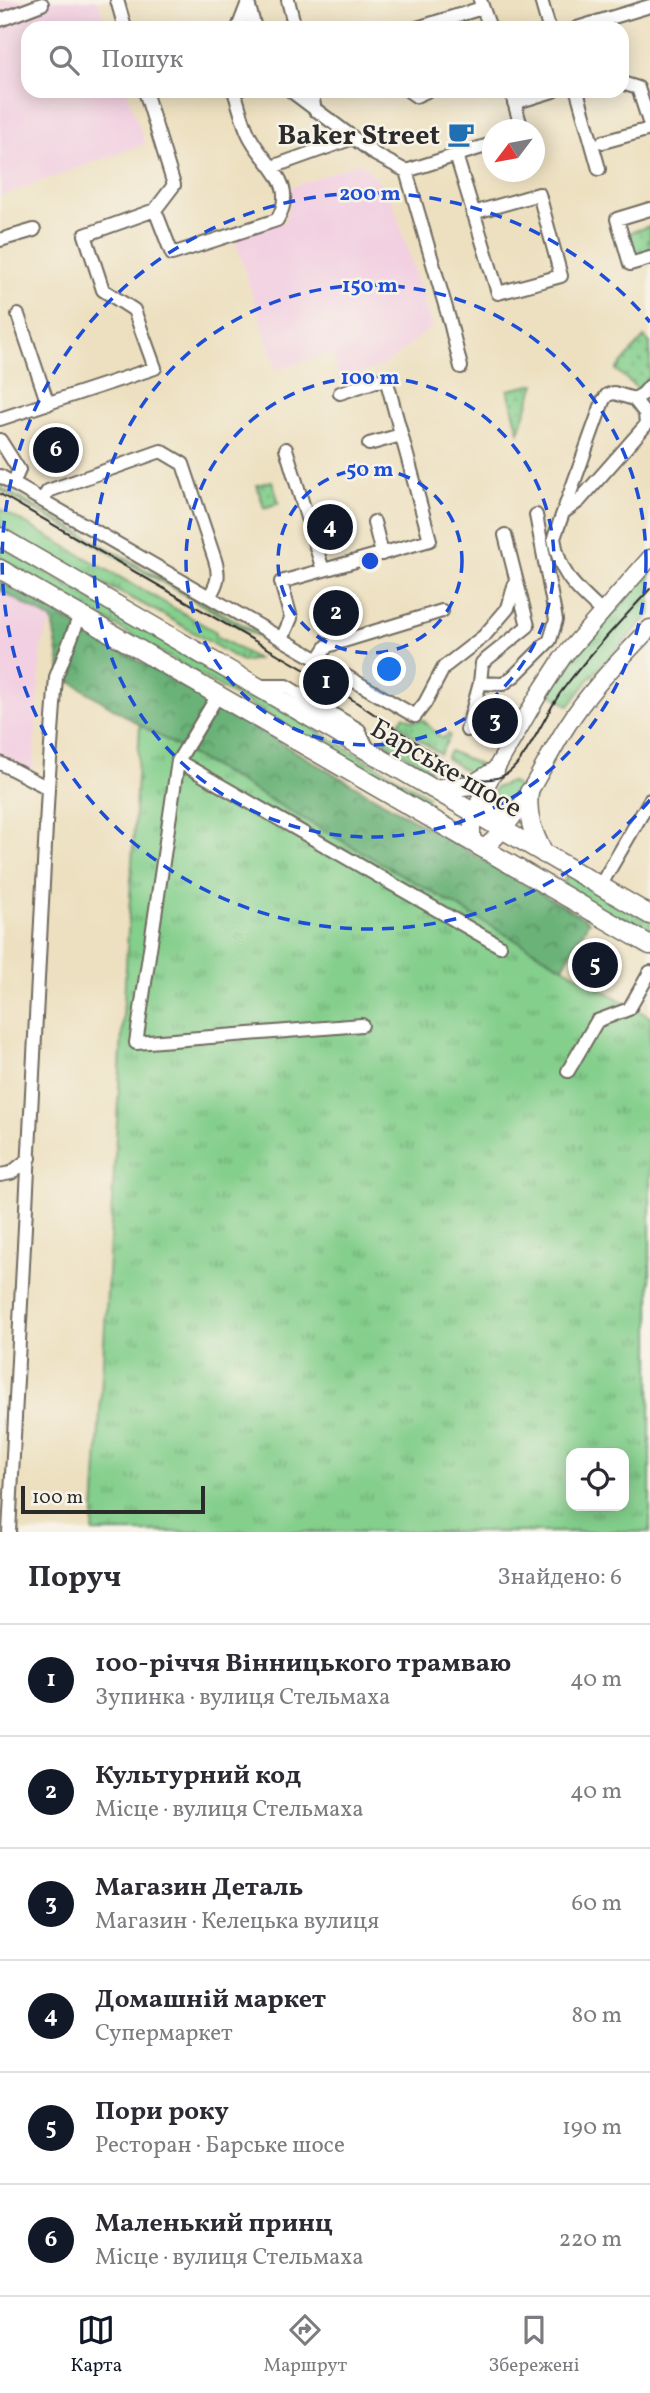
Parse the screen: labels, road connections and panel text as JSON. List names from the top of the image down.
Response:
{
  "streets": {
    "highway": ["Барське шосе"]
  },
  "places": {
    "cafe": ["Baker Street"]
  },
  "scale_bar": "100 m",
  "north": "bottom left",
  "page": {
    "search": "Пошук",
    "pins": [
      "6",
      "4",
      "2",
      "1",
      "3",
      "5"
    ],
    "scale": "100 m",
    "heading": ["Поруч", "Знайдено: 6"],
    "list": [
      {
        "mark": "1",
        "name": "100-річчя Вінницького трамваю",
        "note": "Зупинка · вулиця Стельмаха",
        "value": "40 m"
      },
      {
        "mark": "2",
        "name": "Культурний код",
        "note": "Місце · вулиця Стельмаха",
        "value": "40 m"
      },
      {
        "mark": "3",
        "name": "Магазин Деталь",
        "note": "Магазин · Келецька вулиця",
        "value": "60 m"
      },
      {
        "mark": "4",
        "name": "Домашній маркет",
        "note": "Супермаркет",
        "value": "80 m"
      },
      {
        "mark": "5",
        "name": "Пори року",
        "note": "Ресторан · Барське шосе",
        "value": "190 m"
      },
      {
        "mark": "6",
        "name": "Маленький принц",
        "note": "Місце · вулиця Стельмаха",
        "value": "220 m"
      }
    ],
    "nav": ["Карта", "Маршрут", "Збережені"]
  },
  "rings": [
    "200 m",
    "150 m",
    "100 m",
    "50 m"
  ]
}
